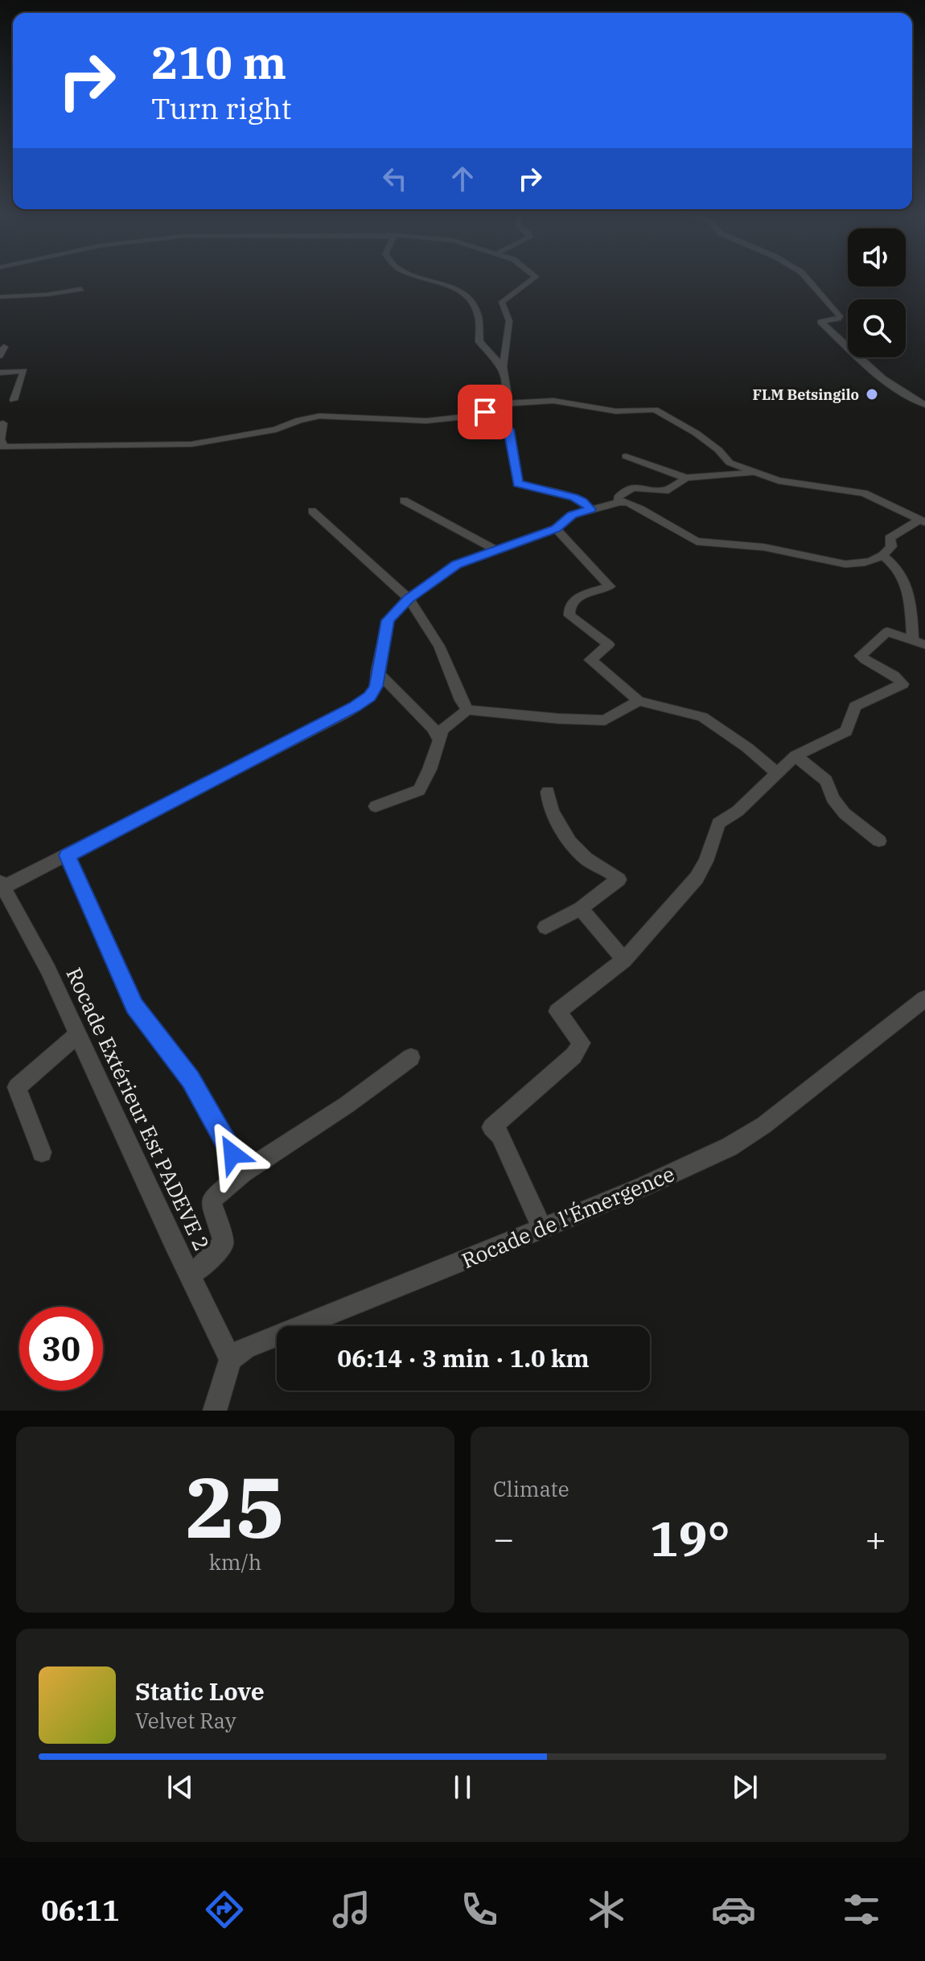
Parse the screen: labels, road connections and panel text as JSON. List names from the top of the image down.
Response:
{
  "streets": {
    "street": ["Rocade Extérieur Est PADEVE 2", "Rocade de l'Émergence"]
  },
  "crossings": [
    ["Rocade Extérieur Est PADEVE 2", "Rocade de l'Émergence"]
  ],
  "places": ["FLM Betsingilo"],
  "page": {
    "turn": ["210 m", "Turn right"],
    "limit": "30",
    "trip": "06:14 · 3 min · 1.0 km",
    "tile": [
      ["25", "km/h"],
      "Climate"
    ],
    "heat": ["−", "19°", "+"],
    "song": ["Static Love", "Velvet Ray"],
    "tabs": "06:11"
  }
}
